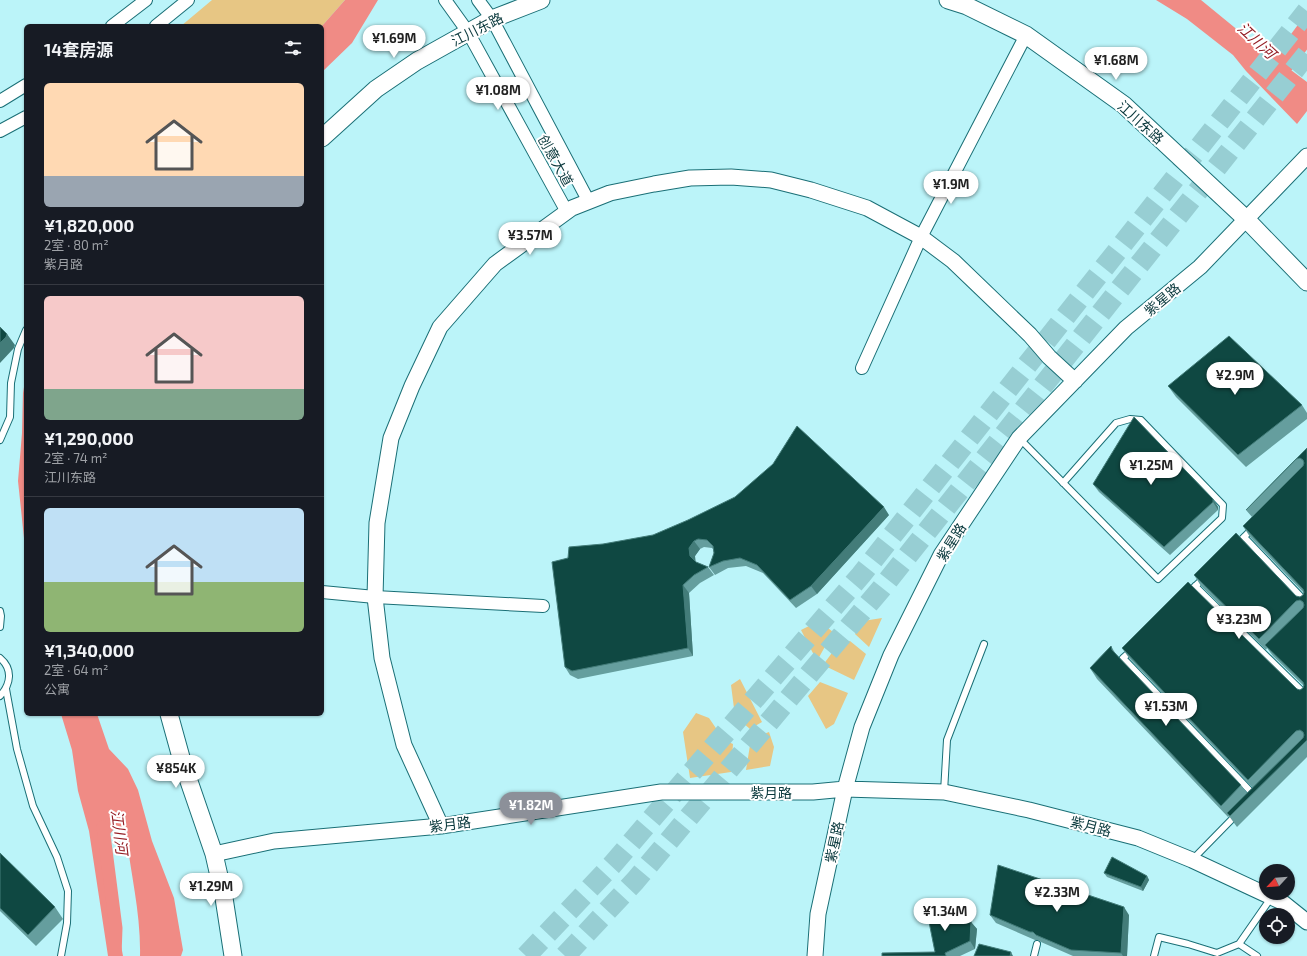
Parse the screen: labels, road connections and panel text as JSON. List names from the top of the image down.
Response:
{
  "streets": {
    "main road": ["江川东路"],
    "street": ["创意大道", "紫星路", "紫月路"]
  },
  "crossings": [
    ["江川东路", "创意大道"],
    ["江川东路", "紫星路"],
    ["紫星路", "紫月路"]
  ],
  "water": ["江川河"],
  "north": "bottom left",
  "page": {
    "heading": "14套房源",
    "price": [
      "¥1.69M",
      "¥1.68M",
      "¥1.08M",
      "¥1.9M",
      "¥3.57M",
      "¥2.9M",
      "¥1.25M",
      "¥3.23M",
      "¥1.53M",
      "¥854K",
      "¥1.82M",
      "¥1.29M",
      "¥2.33M",
      "¥1.34M"
    ],
    "list": [
      {
        "name": "¥1,820,000",
        "note": "2室 · 80 m² · 紫月路"
      },
      {
        "name": "¥1,290,000",
        "note": "2室 · 74 m² · 江川东路"
      },
      {
        "name": "¥1,340,000",
        "note": "2室 · 64 m² · 公寓"
      }
    ]
  }
}
